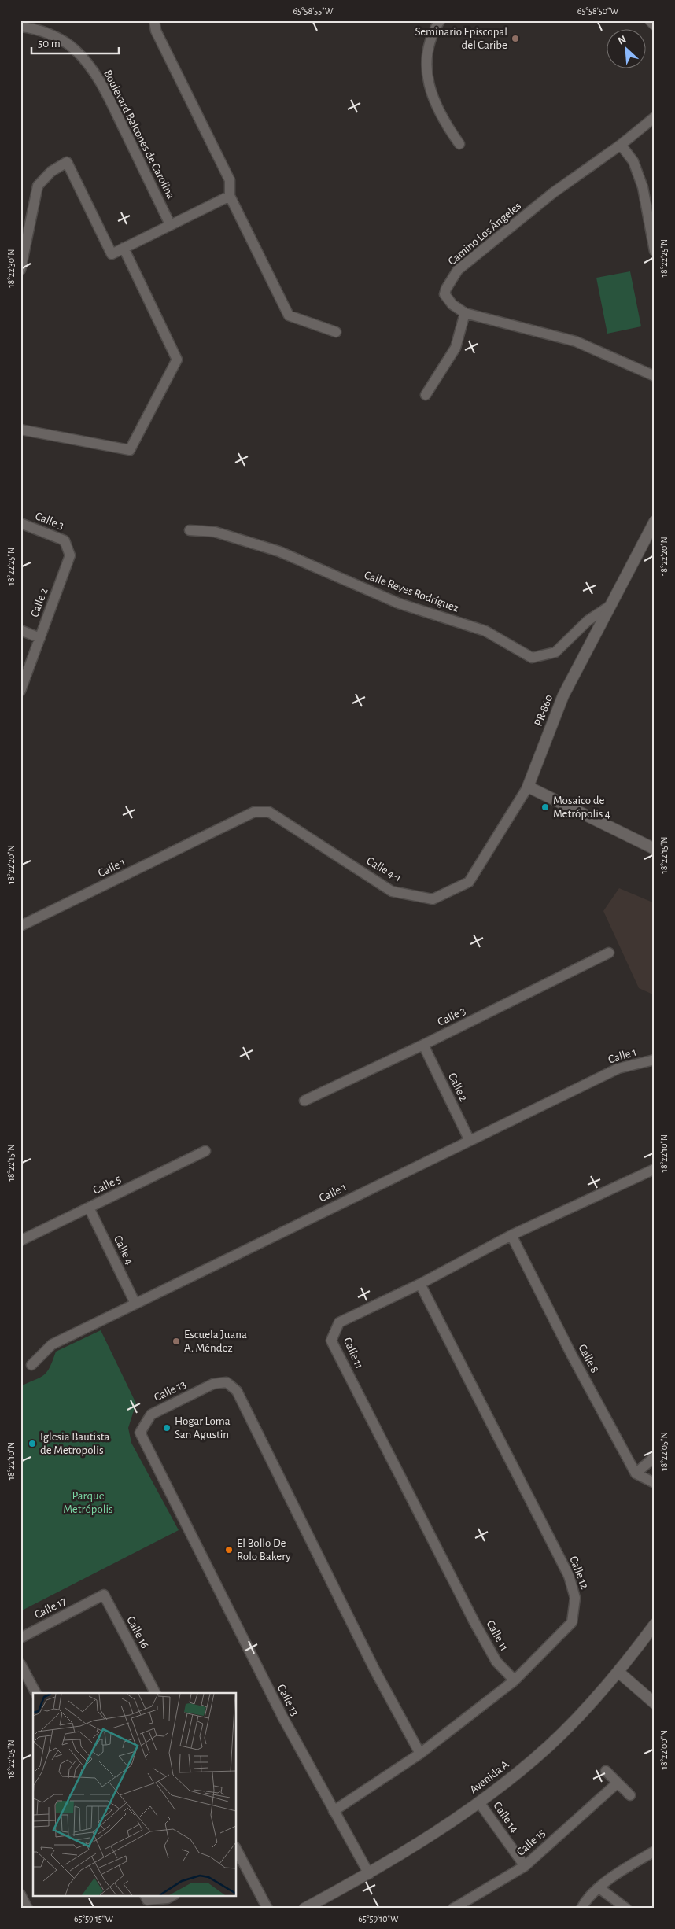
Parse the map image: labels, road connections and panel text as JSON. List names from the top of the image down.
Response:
{
  "streets": {
    "street": [
      "Boulevard Balcones de Carolina",
      "Camino Los Ángeles",
      "Calle 3",
      "Calle Reyes Rodríguez",
      "Calle 2",
      "PR-860",
      "Calle 1",
      "Calle 4-1",
      "Calle 5",
      "Calle 4",
      "Calle 11",
      "Calle 8",
      "Calle 13",
      "Calle 12",
      "Calle 17",
      "Calle 16",
      "Avenida A",
      "Calle 14",
      "Calle 15"
    ]
  },
  "crossings": [
    ["Calle 3", "Calle 2"],
    ["Calle Reyes Rodríguez", "PR-860"],
    ["Calle 2", "Calle 1"],
    ["PR-860", "Calle 4-1"],
    ["Calle 1", "Calle 4-1"],
    ["Calle 1", "Calle 4"],
    ["Calle 5", "Calle 4"],
    ["Calle 11", "Calle 8"],
    ["Calle 11", "Calle 12"],
    ["Calle 13", "Calle 12"],
    ["Calle 13", "Avenida A"],
    ["Calle 17", "Calle 16"],
    ["Avenida A", "Calle 14"],
    ["Calle 14", "Calle 15"]
  ],
  "parks": ["Parque Metrópolis"],
  "places": [
    "Seminario Episcopal del Caribe",
    "Mosaico de Metrópolis 4",
    "Escuela Juana A. Méndez",
    "Hogar Loma San Agustin",
    "Iglesia Bautista de Metropolis",
    "El Bollo De Rolo Bakery"
  ],
  "scale_bar": "50 m",
  "north": "top left",
  "coordinates": [
    "65°58'55\"W",
    "65°58'50\"W",
    "18°22'25\"N",
    "18°22'30\"N",
    "18°22'20\"N",
    "18°22'15\"N",
    "18°22'10\"N",
    "18°22'05\"N",
    "18°22'00\"N",
    "65°59'15\"W",
    "65°59'10\"W"
  ]
}
